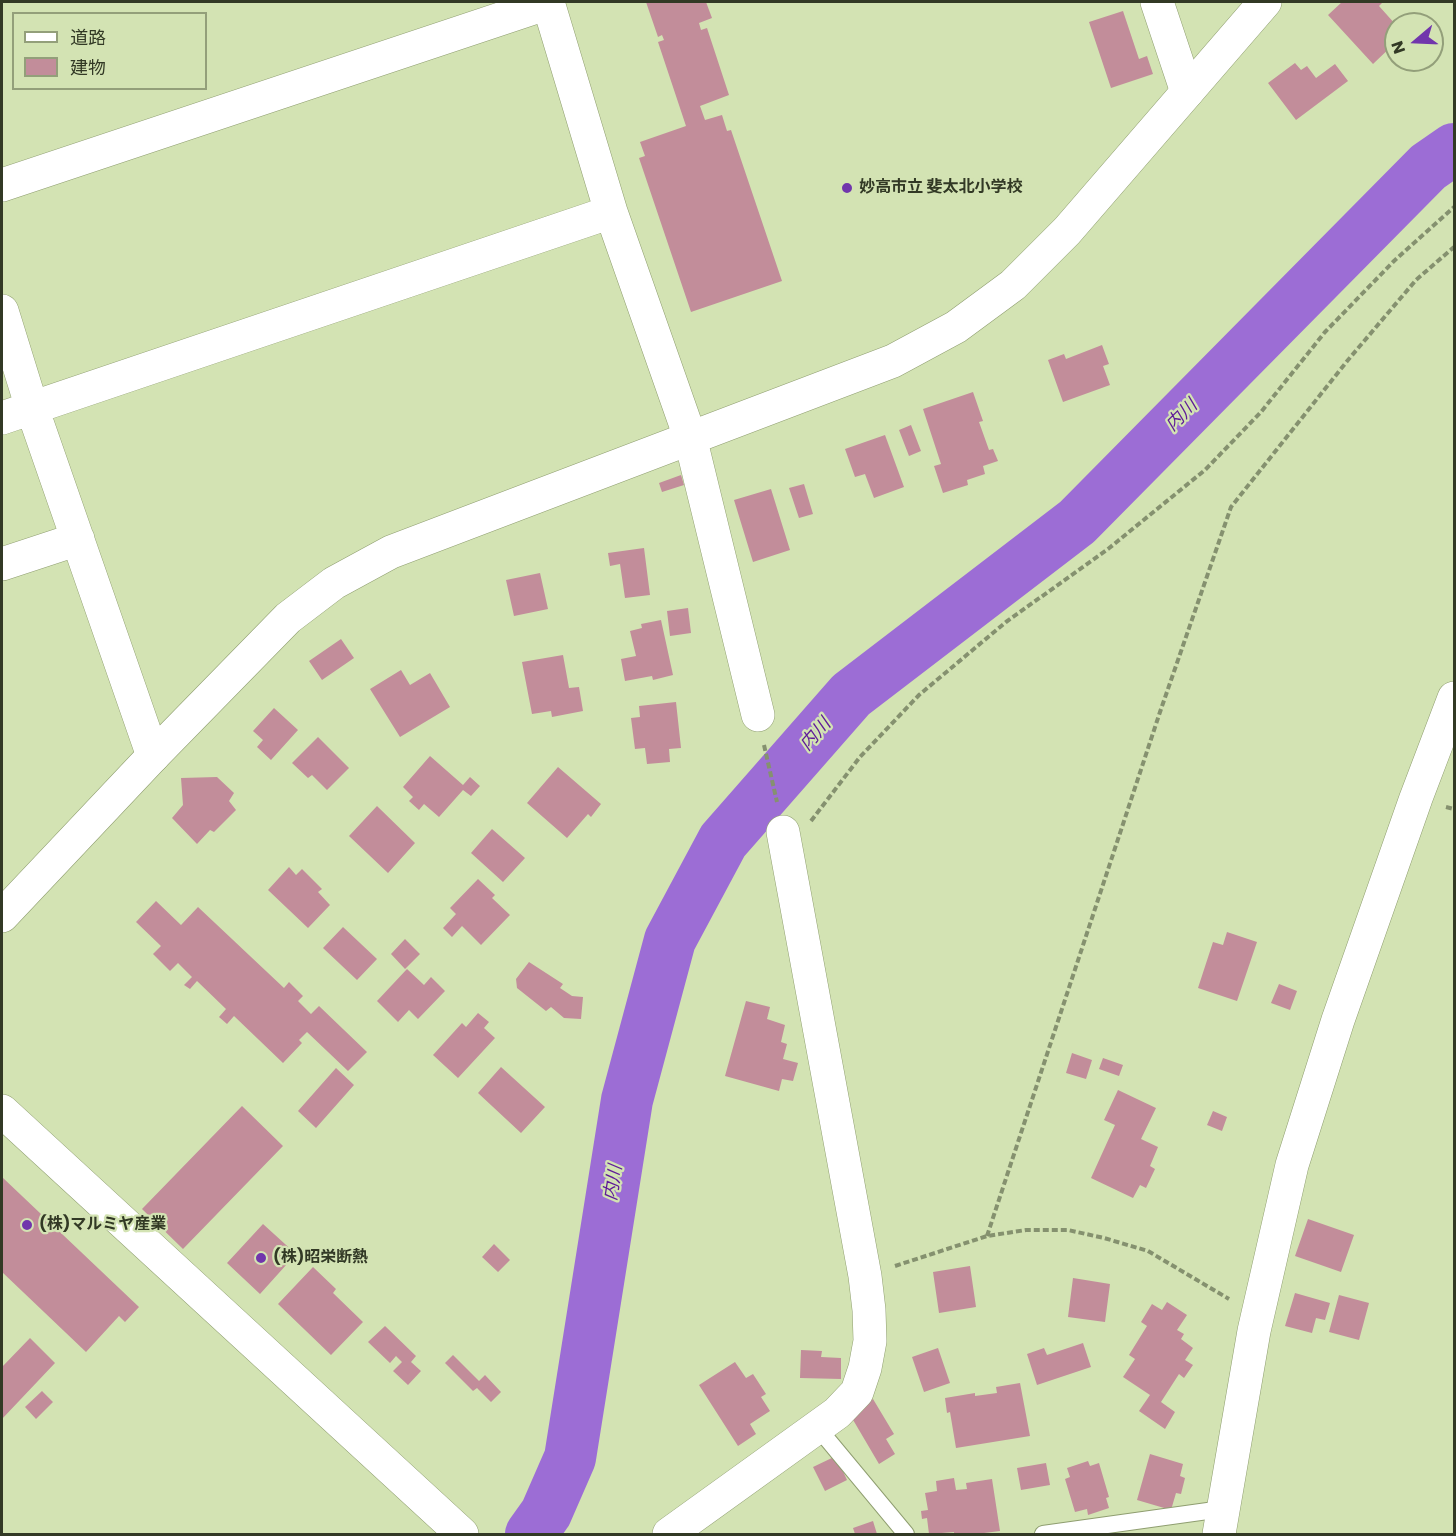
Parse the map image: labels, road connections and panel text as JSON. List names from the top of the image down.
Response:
{
  "water": ["内川"],
  "places": ["妙高市立 斐太北小学校", "(株)マルミヤ産業", "(株)昭栄断熱"],
  "legend": ["道路", "建物"],
  "north": "left"
}
